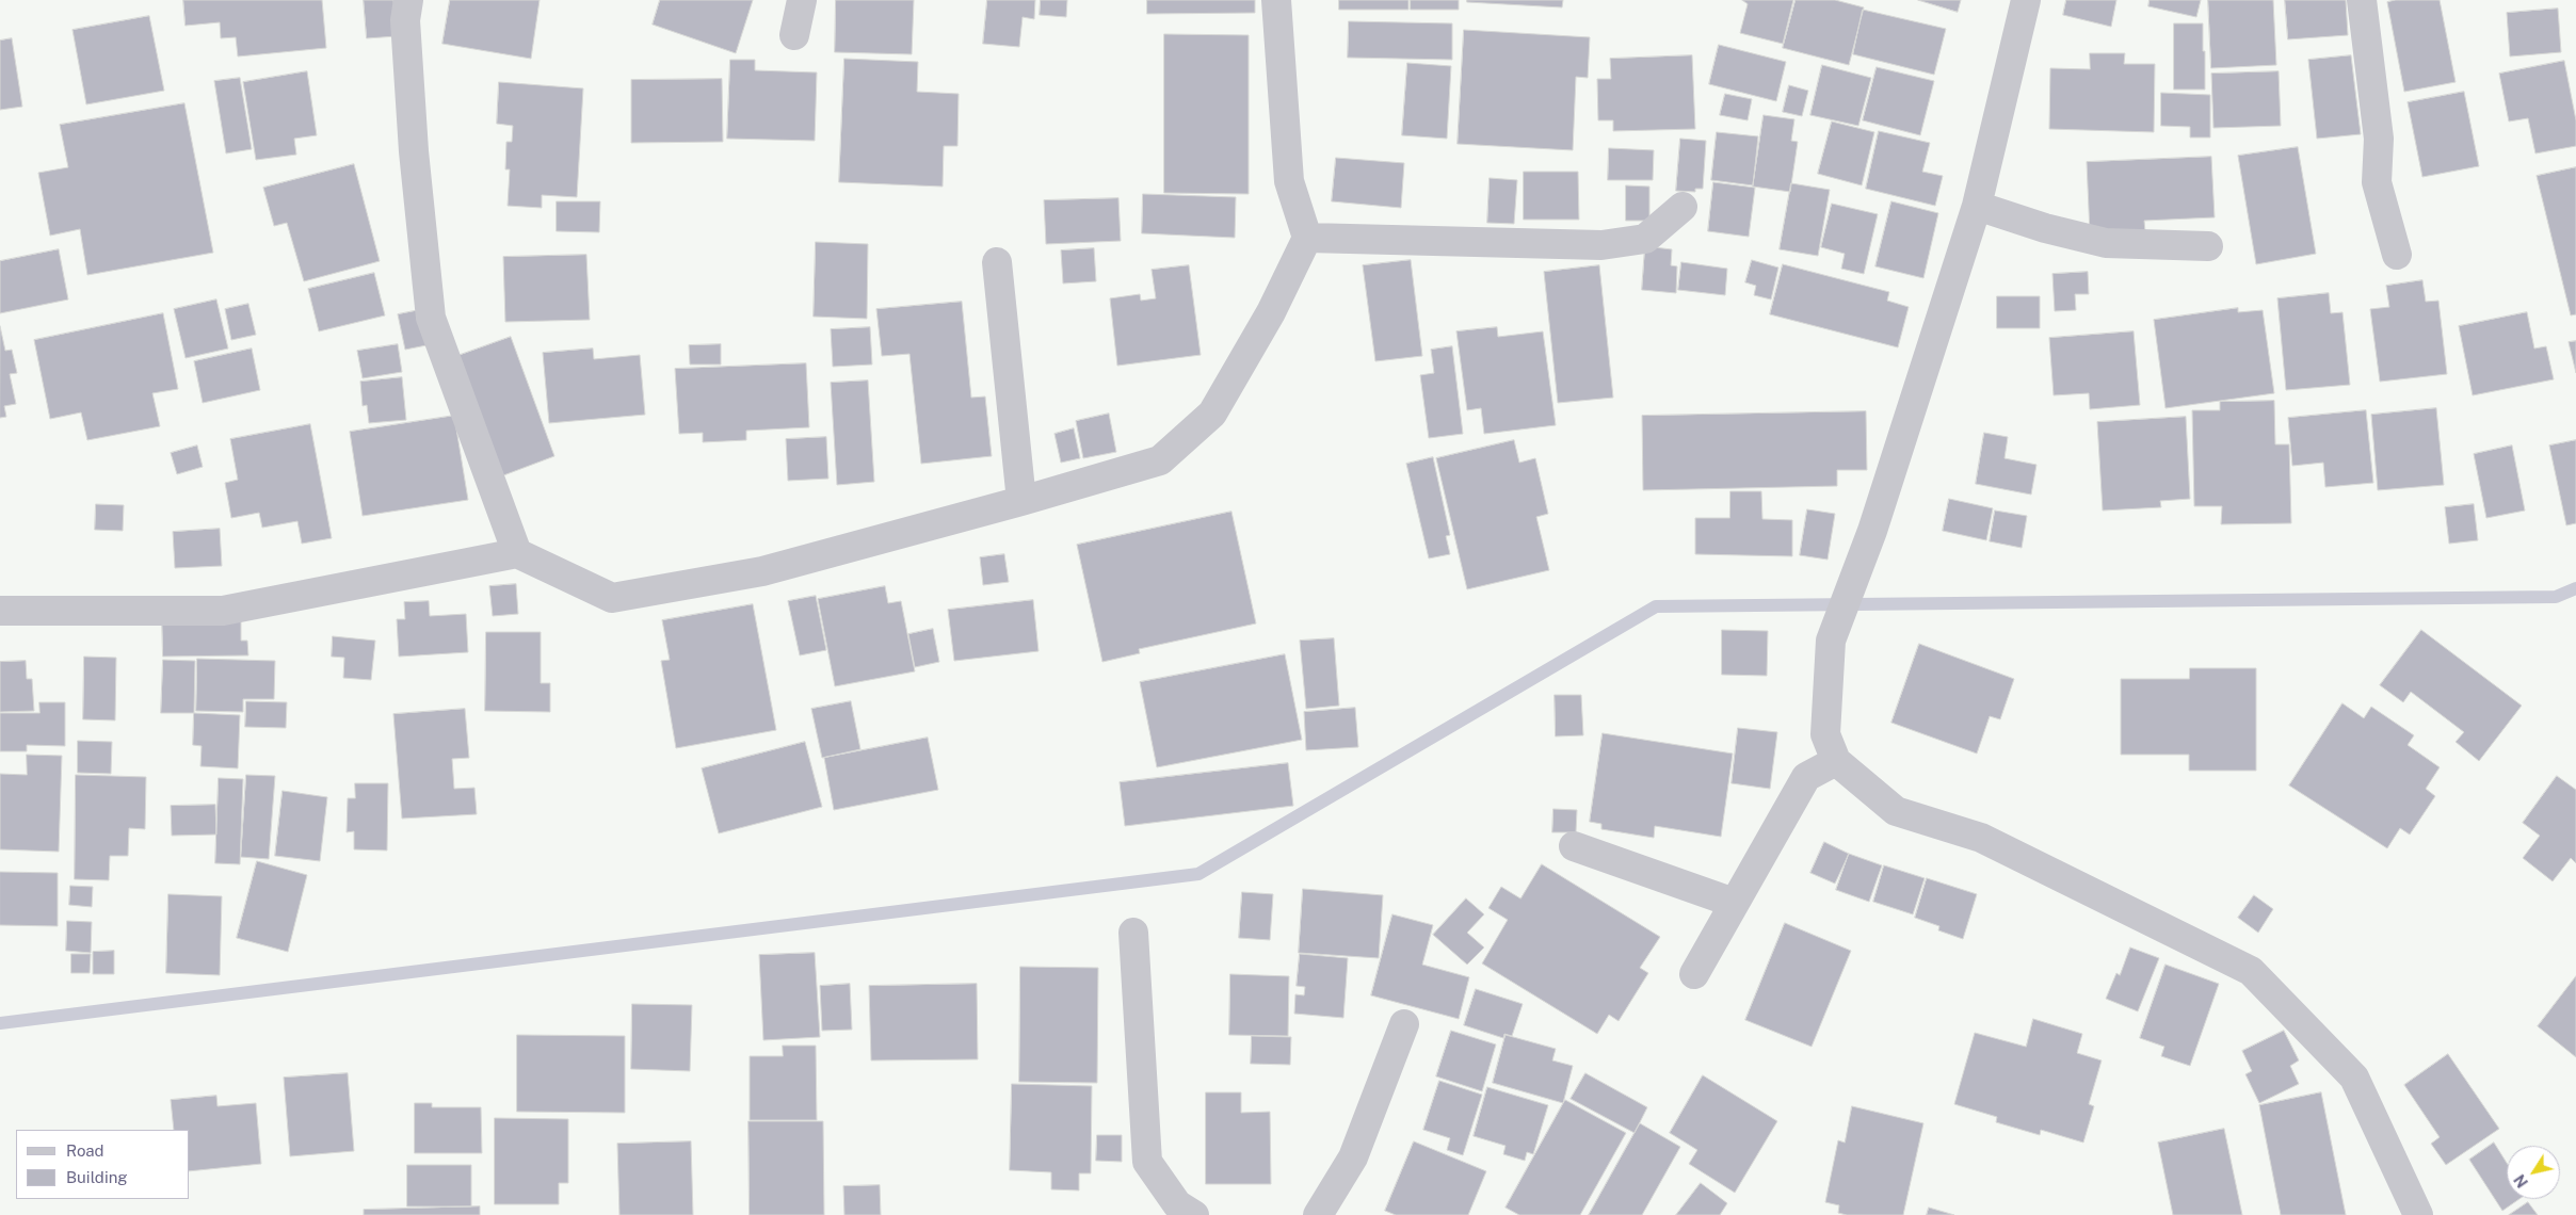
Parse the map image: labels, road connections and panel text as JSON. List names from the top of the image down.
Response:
{
  "legend": ["Road", "Building"],
  "north": "bottom left"
}
